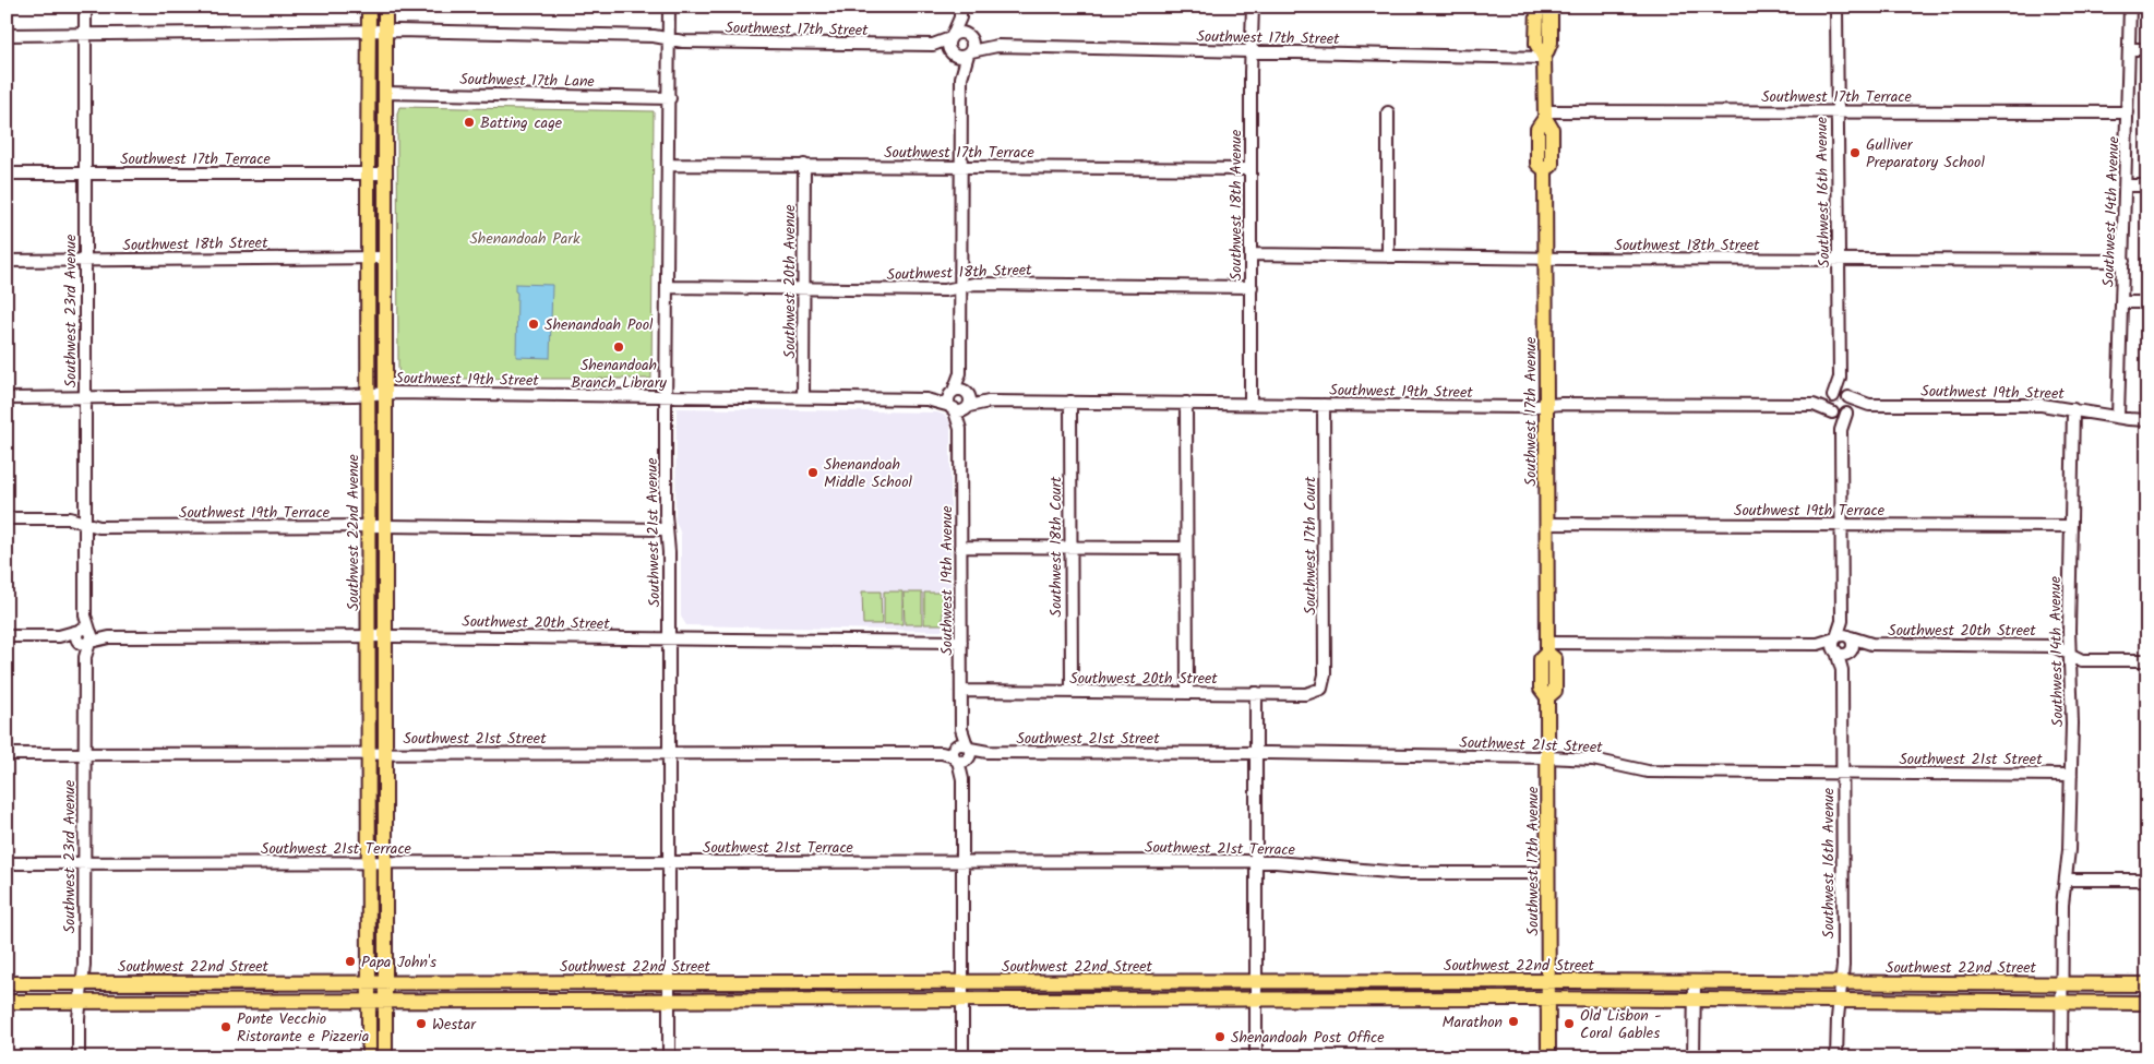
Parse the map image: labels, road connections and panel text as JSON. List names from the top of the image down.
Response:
{
  "streets": {
    "main road": ["Southwest 17th Avenue", "Southwest 22nd Avenue", "Southwest 22nd Street"],
    "street": [
      "Southwest 17th Street",
      "Southwest 17th Lane",
      "Southwest 17th Terrace",
      "Southwest 16th Avenue",
      "Southwest 18th Avenue",
      "Southwest 14th Avenue",
      "Southwest 18th Street",
      "Southwest 20th Avenue",
      "Southwest 23rd Avenue",
      "Southwest 19th Street",
      "Southwest 19th Terrace",
      "Southwest 21st Avenue",
      "Southwest 17th Court",
      "Southwest 18th Court",
      "Southwest 19th Avenue",
      "Southwest 20th Street",
      "Southwest 21st Street",
      "Southwest 21st Terrace"
    ]
  },
  "crossings": [
    ["Southwest 17th Street", "Southwest 18th Avenue"],
    ["Southwest 17th Street", "Southwest 23rd Avenue"],
    ["Southwest 17th Street", "Southwest 17th Avenue"],
    ["Southwest 17th Street", "Southwest 22nd Avenue"],
    ["Southwest 17th Street", "Southwest 21st Avenue"],
    ["Southwest 17th Street", "Southwest 19th Avenue"],
    ["Southwest 17th Lane", "Southwest 21st Avenue"],
    ["Southwest 17th Terrace", "Southwest 16th Avenue"],
    ["Southwest 17th Terrace", "Southwest 18th Avenue"],
    ["Southwest 17th Terrace", "Southwest 14th Avenue"],
    ["Southwest 17th Terrace", "Southwest 20th Avenue"],
    ["Southwest 17th Terrace", "Southwest 23rd Avenue"],
    ["Southwest 17th Terrace", "Southwest 17th Avenue"],
    ["Southwest 17th Terrace", "Southwest 22nd Avenue"],
    ["Southwest 17th Terrace", "Southwest 21st Avenue"],
    ["Southwest 17th Terrace", "Southwest 19th Avenue"],
    ["Southwest 16th Avenue", "Southwest 18th Street"],
    ["Southwest 16th Avenue", "Southwest 19th Street"],
    ["Southwest 16th Avenue", "Southwest 20th Street"],
    ["Southwest 16th Avenue", "Southwest 21st Street"],
    ["Southwest 16th Avenue", "Southwest 22nd Street"],
    ["Southwest 18th Avenue", "Southwest 18th Street"],
    ["Southwest 18th Avenue", "Southwest 19th Street"],
    ["Southwest 14th Avenue", "Southwest 18th Street"],
    ["Southwest 14th Avenue", "Southwest 19th Street"],
    ["Southwest 14th Avenue", "Southwest 19th Terrace"],
    ["Southwest 14th Avenue", "Southwest 20th Street"],
    ["Southwest 14th Avenue", "Southwest 21st Street"],
    ["Southwest 14th Avenue", "Southwest 22nd Street"],
    ["Southwest 18th Street", "Southwest 20th Avenue"],
    ["Southwest 18th Street", "Southwest 23rd Avenue"],
    ["Southwest 18th Street", "Southwest 17th Avenue"],
    ["Southwest 18th Street", "Southwest 22nd Avenue"],
    ["Southwest 18th Street", "Southwest 21st Avenue"],
    ["Southwest 18th Street", "Southwest 19th Avenue"],
    ["Southwest 20th Avenue", "Southwest 19th Street"],
    ["Southwest 23rd Avenue", "Southwest 19th Street"],
    ["Southwest 23rd Avenue", "Southwest 19th Terrace"],
    ["Southwest 23rd Avenue", "Southwest 20th Street"],
    ["Southwest 23rd Avenue", "Southwest 21st Street"],
    ["Southwest 23rd Avenue", "Southwest 21st Terrace"],
    ["Southwest 23rd Avenue", "Southwest 22nd Street"],
    ["Southwest 19th Street", "Southwest 17th Avenue"],
    ["Southwest 19th Street", "Southwest 22nd Avenue"],
    ["Southwest 19th Street", "Southwest 21st Avenue"],
    ["Southwest 19th Street", "Southwest 17th Court"],
    ["Southwest 19th Street", "Southwest 18th Court"],
    ["Southwest 19th Street", "Southwest 19th Avenue"],
    ["Southwest 17th Avenue", "Southwest 19th Terrace"],
    ["Southwest 17th Avenue", "Southwest 20th Street"],
    ["Southwest 17th Avenue", "Southwest 21st Street"],
    ["Southwest 17th Avenue", "Southwest 21st Terrace"],
    ["Southwest 17th Avenue", "Southwest 22nd Street"],
    ["Southwest 19th Terrace", "Southwest 22nd Avenue"],
    ["Southwest 19th Terrace", "Southwest 21st Avenue"],
    ["Southwest 22nd Avenue", "Southwest 20th Street"],
    ["Southwest 22nd Avenue", "Southwest 21st Street"],
    ["Southwest 22nd Avenue", "Southwest 21st Terrace"],
    ["Southwest 22nd Avenue", "Southwest 22nd Street"],
    ["Southwest 21st Avenue", "Southwest 20th Street"],
    ["Southwest 21st Avenue", "Southwest 21st Street"],
    ["Southwest 21st Avenue", "Southwest 21st Terrace"],
    ["Southwest 21st Avenue", "Southwest 22nd Street"],
    ["Southwest 17th Court", "Southwest 20th Street"],
    ["Southwest 18th Court", "Southwest 20th Street"],
    ["Southwest 19th Avenue", "Southwest 20th Street"],
    ["Southwest 19th Avenue", "Southwest 21st Street"],
    ["Southwest 19th Avenue", "Southwest 21st Terrace"],
    ["Southwest 19th Avenue", "Southwest 22nd Street"]
  ],
  "parks": ["Shenandoah Park"],
  "places": [
    "Batting cage",
    "Gulliver Preparatory School",
    "Shenandoah Pool",
    "Shenandoah Branch Library",
    "Shenandoah Middle School",
    "Papa John's",
    "Marathon",
    "Westar",
    "Old Lisbon - Coral Gables",
    "Ponte Vecchio Ristorante e Pizzeria",
    "Shenandoah Post Office"
  ]
}
